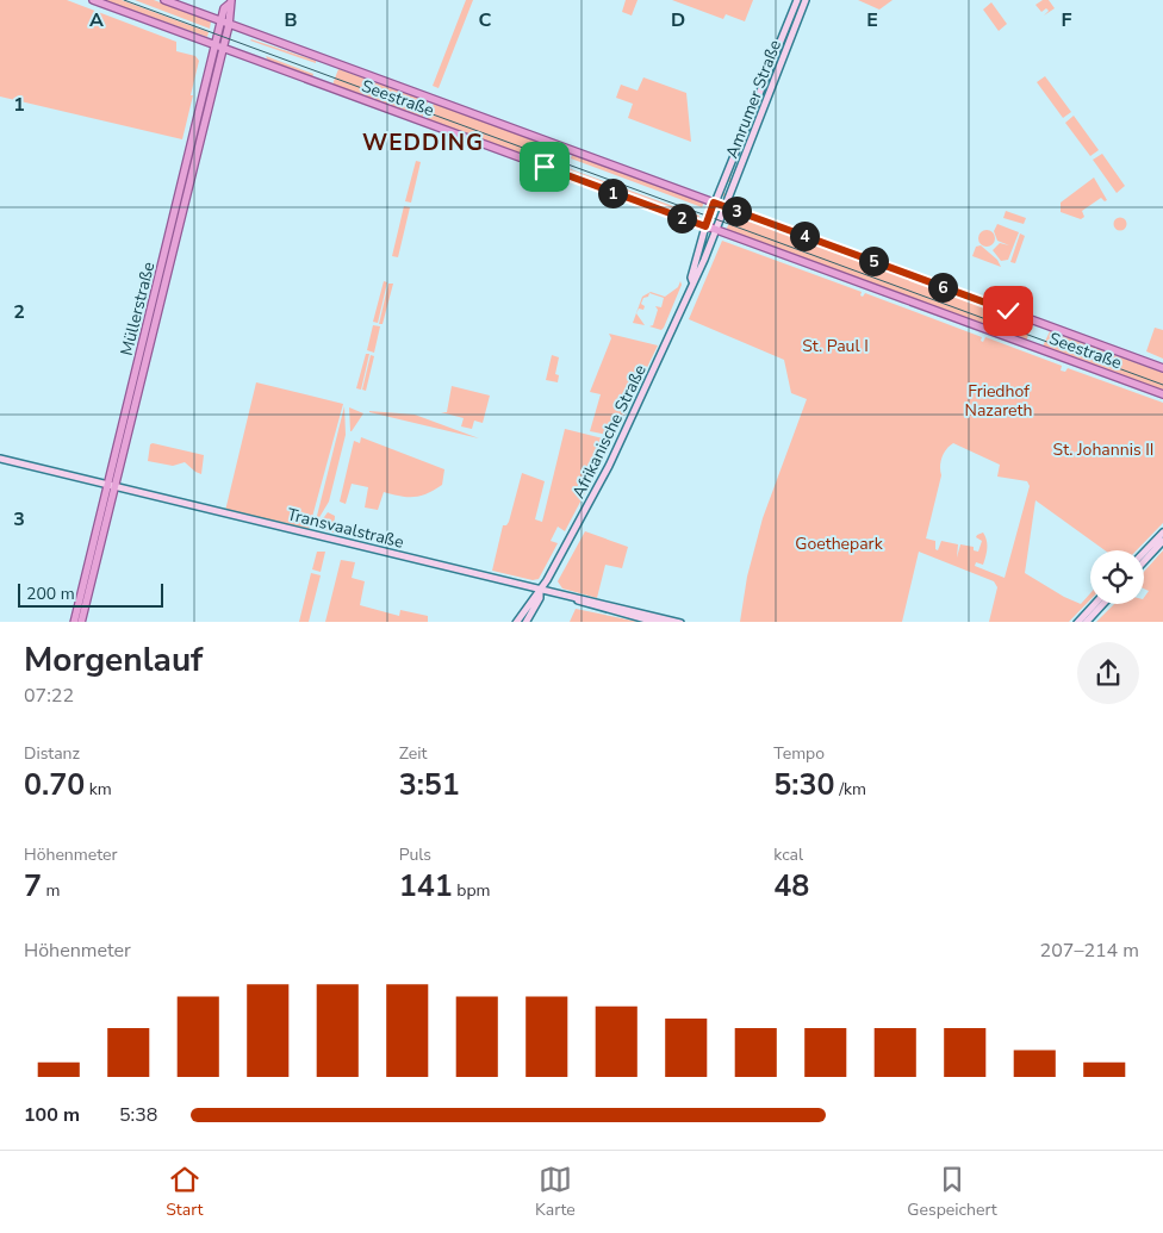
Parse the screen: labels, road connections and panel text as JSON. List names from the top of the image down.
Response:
{
  "streets": {
    "main road": ["Seestraße", "Müllerstraße"],
    "street": ["Amrumer Straße", "Afrikanische Straße", "Transvaalstraße"]
  },
  "crossings": [
    ["Seestraße", "Amrumer Straße"],
    ["Seestraße", "Müllerstraße"],
    ["Seestraße", "Afrikanische Straße"],
    ["Amrumer Straße", "Afrikanische Straße"],
    ["Müllerstraße", "Transvaalstraße"],
    ["Afrikanische Straße", "Transvaalstraße"]
  ],
  "districts": ["WEDDING"],
  "parks": [
    "St. Paul I",
    "Friedhof Nazareth",
    "St. Johannis II",
    "Goethepark"
  ],
  "scale_bar": "200 m",
  "page": {
    "pins": [
      "1",
      "3",
      "2",
      "4",
      "5",
      "6"
    ],
    "scale": "200 m",
    "heading": ["Morgenlauf", "07:22"],
    "stats": [
      ["Distanz", "0.70 km"],
      ["Zeit", "3:51"],
      ["Tempo", "5:30 /km"],
      ["Höhenmeter", "7 m"],
      ["Puls", "141 bpm"],
      ["kcal", "48"]
    ],
    "chart": ["Höhenmeter", "207–214 m"],
    "list": [
      {
        "name": "100 m",
        "note": "5:38"
      }
    ],
    "tabs": ["Start", "Karte", "Gespeichert"]
  },
  "grid": {
    "columns": [
      "A",
      "B",
      "C",
      "D",
      "E",
      "F"
    ],
    "rows": ["1", "2", "3"]
  }
}
